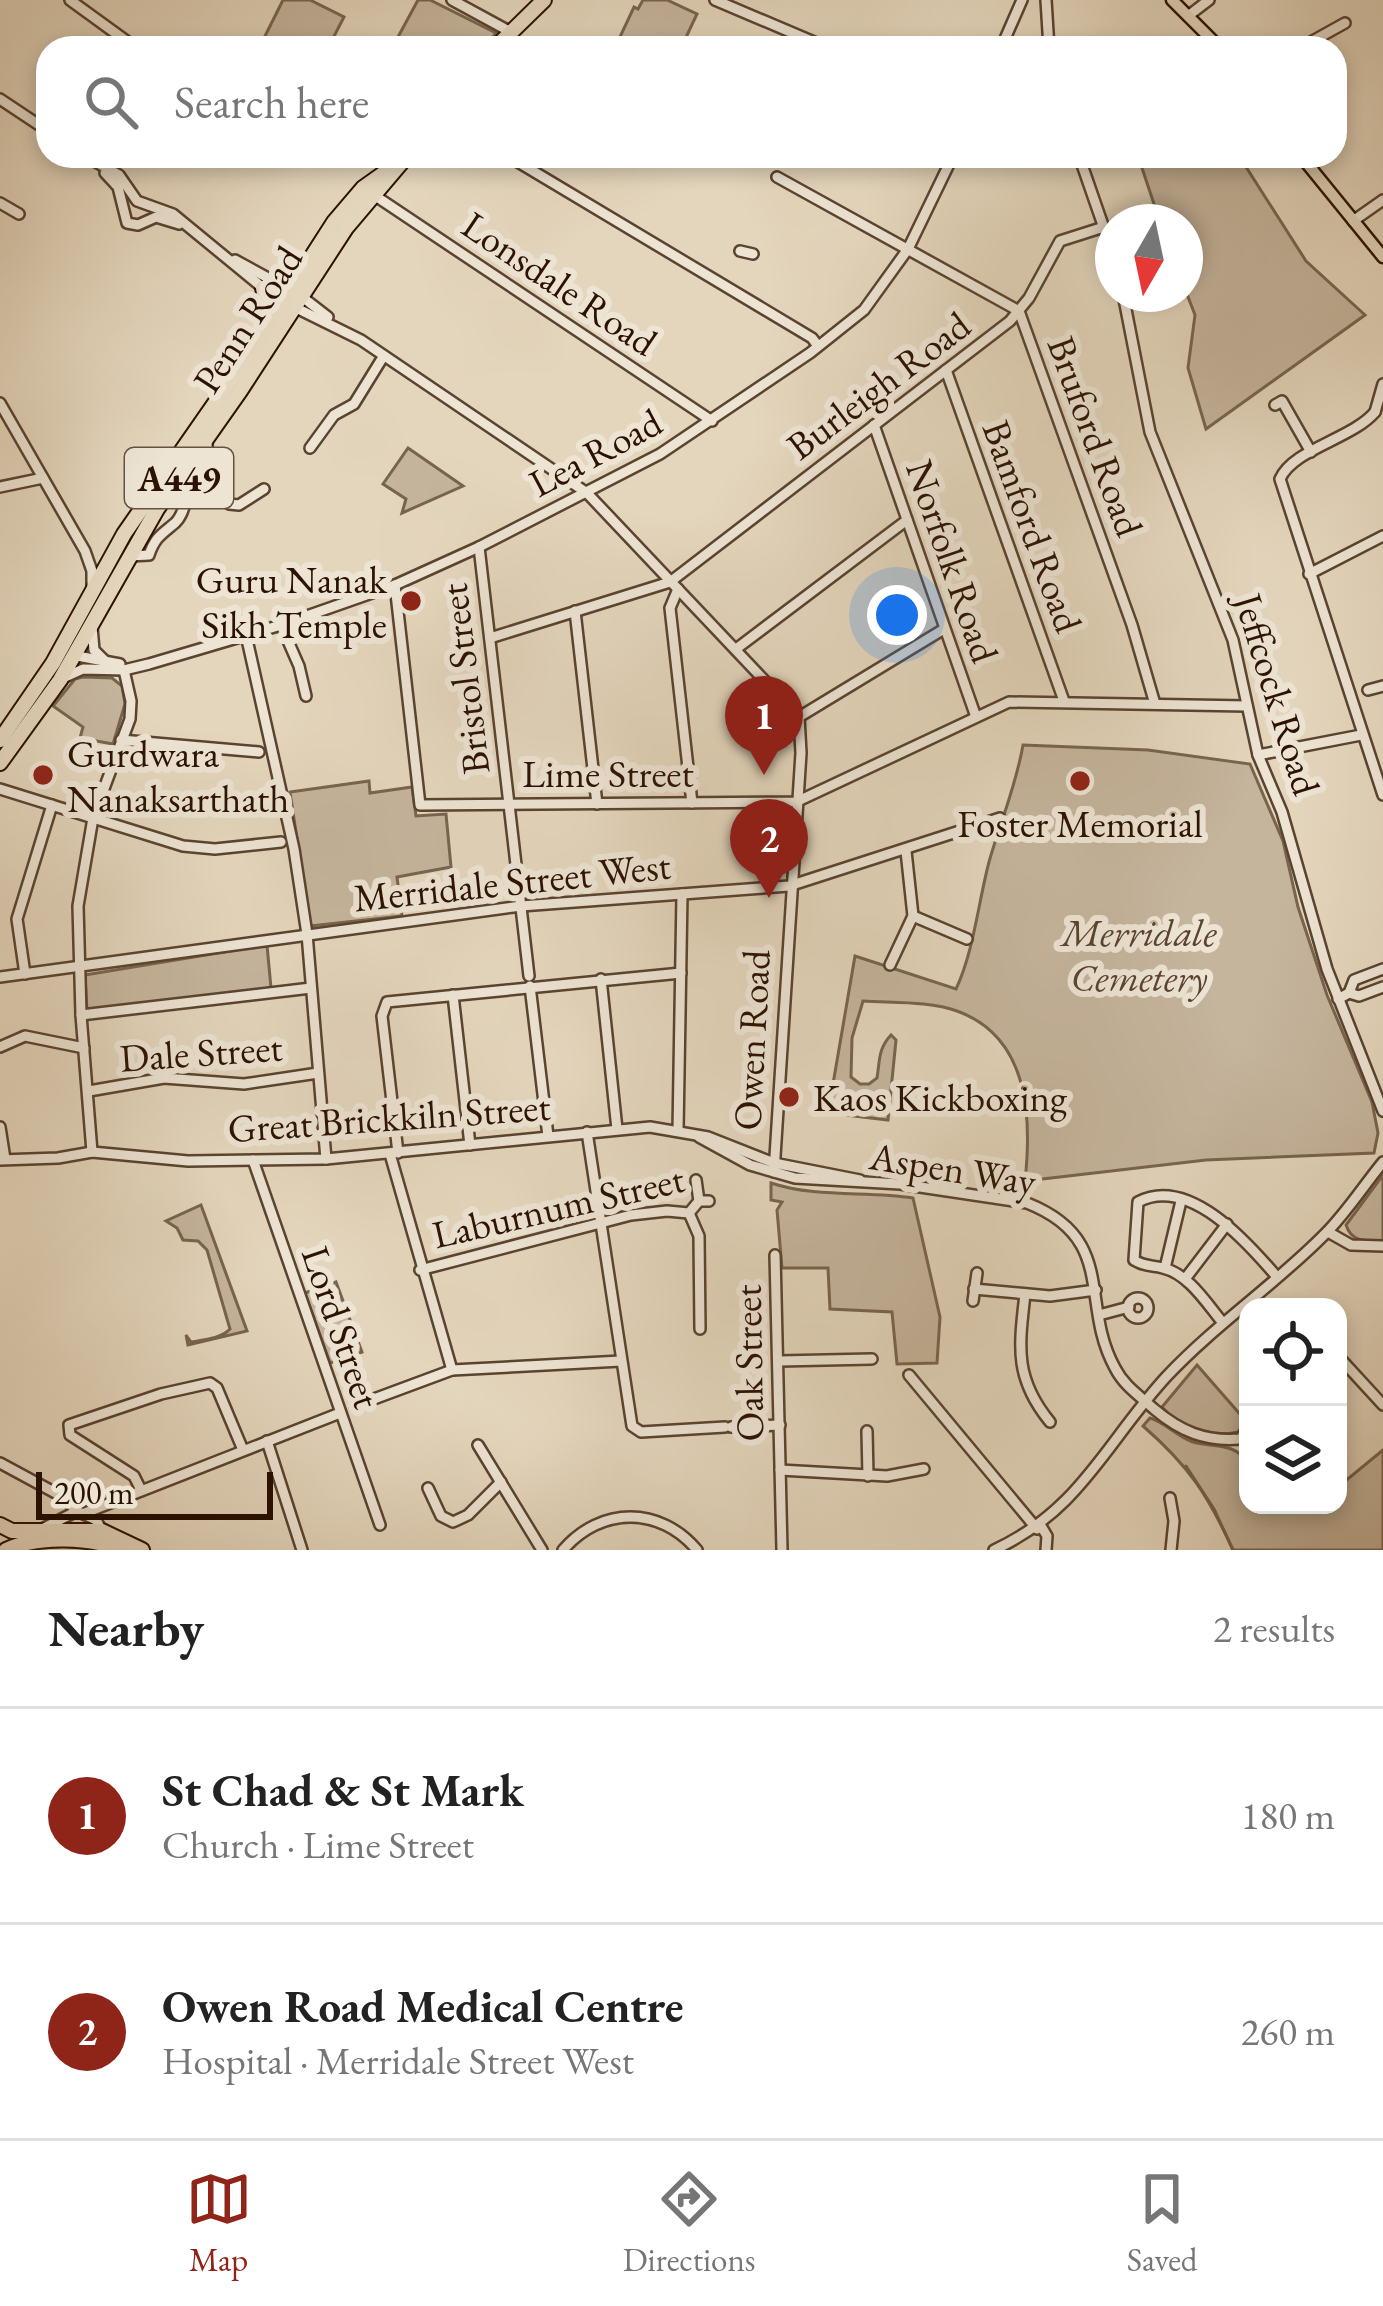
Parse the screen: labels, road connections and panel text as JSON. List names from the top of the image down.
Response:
{
  "streets": {
    "highway": ["Penn Road", "A449"],
    "street": [
      "Lonsdale Road",
      "Burleigh Road",
      "Bruford Road",
      "Lea Road",
      "Bamford Road",
      "Norfolk Road",
      "Bristol Street",
      "Jeffcock Road",
      "Lime Street",
      "Merridale Street West",
      "Owen Road",
      "Dale Street",
      "Great Brickkiln Street",
      "Aspen Way",
      "Laburnum Street",
      "Lord Street",
      "Oak Street"
    ]
  },
  "crossings": [
    ["Lonsdale Road", "Penn Road"],
    ["Lonsdale Road", "Lea Road"],
    ["Penn Road", "Lea Road"],
    ["Burleigh Road", "Bruford Road"],
    ["Burleigh Road", "Bamford Road"],
    ["Burleigh Road", "Norfolk Road"],
    ["Bruford Road", "Lea Road"],
    ["Lea Road", "Bristol Street"],
    ["Lea Road", "Lime Street"],
    ["Bristol Street", "Lime Street"],
    ["Bristol Street", "Merridale Street West"],
    ["Bristol Street", "Great Brickkiln Street"],
    ["Lime Street", "Owen Road"],
    ["Merridale Street West", "Owen Road"],
    ["Owen Road", "Great Brickkiln Street"],
    ["Owen Road", "Aspen Way"],
    ["Great Brickkiln Street", "Aspen Way"],
    ["Great Brickkiln Street", "Lord Street"]
  ],
  "parks": ["Merridale Cemetery"],
  "places": [
    "Guru Nanak Sikh Temple",
    "Gurdwara Nanaksarthath",
    "Foster Memorial",
    "Kaos Kickboxing"
  ],
  "scale_bar": "200 m",
  "north": "bottom",
  "page": {
    "search": "Search here",
    "pins": ["1", "2"],
    "scale": "200 m",
    "heading": ["Nearby", "2 results"],
    "list": [
      {
        "mark": "1",
        "name": "St Chad & St Mark",
        "note": "Church · Lime Street",
        "value": "180 m"
      },
      {
        "mark": "2",
        "name": "Owen Road Medical Centre",
        "note": "Hospital · Merridale Street West",
        "value": "260 m"
      }
    ],
    "nav": ["Map", "Directions", "Saved"]
  }
}
